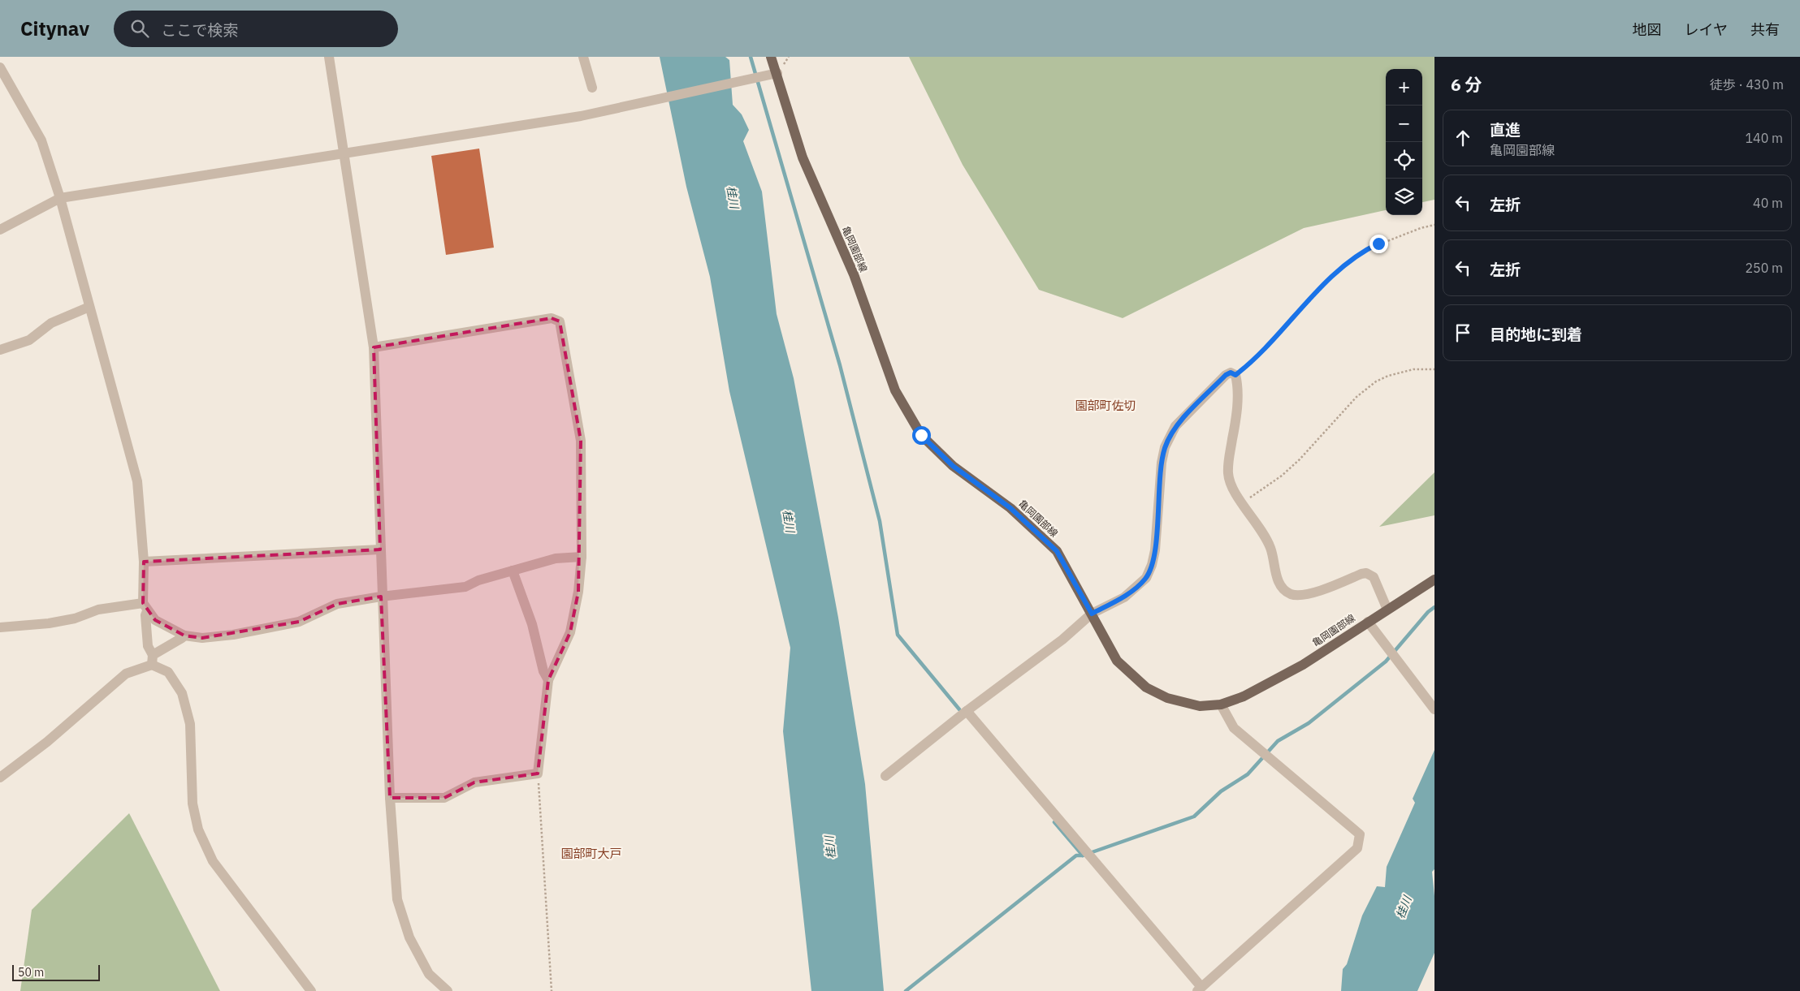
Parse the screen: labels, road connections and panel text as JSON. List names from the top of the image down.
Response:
{
  "streets": {
    "main road": ["亀岡園部線"]
  },
  "districts": ["園部町佐切", "園部町大戸"],
  "water": ["桂川"],
  "scale_bar": "50 m",
  "page": {
    "header": "Citynav",
    "search": "ここで検索",
    "nav": ["地図", "レイヤ", "共有"],
    "heading": ["6 分", "徒歩 · 430 m"],
    "map_buttons": ["+", "−"],
    "list": [
      ["直進", "亀岡園部線", "140 m"],
      ["左折", "40 m"],
      ["左折", "250 m"],
      "目的地に到着"
    ],
    "scale": "50 m"
  }
}
